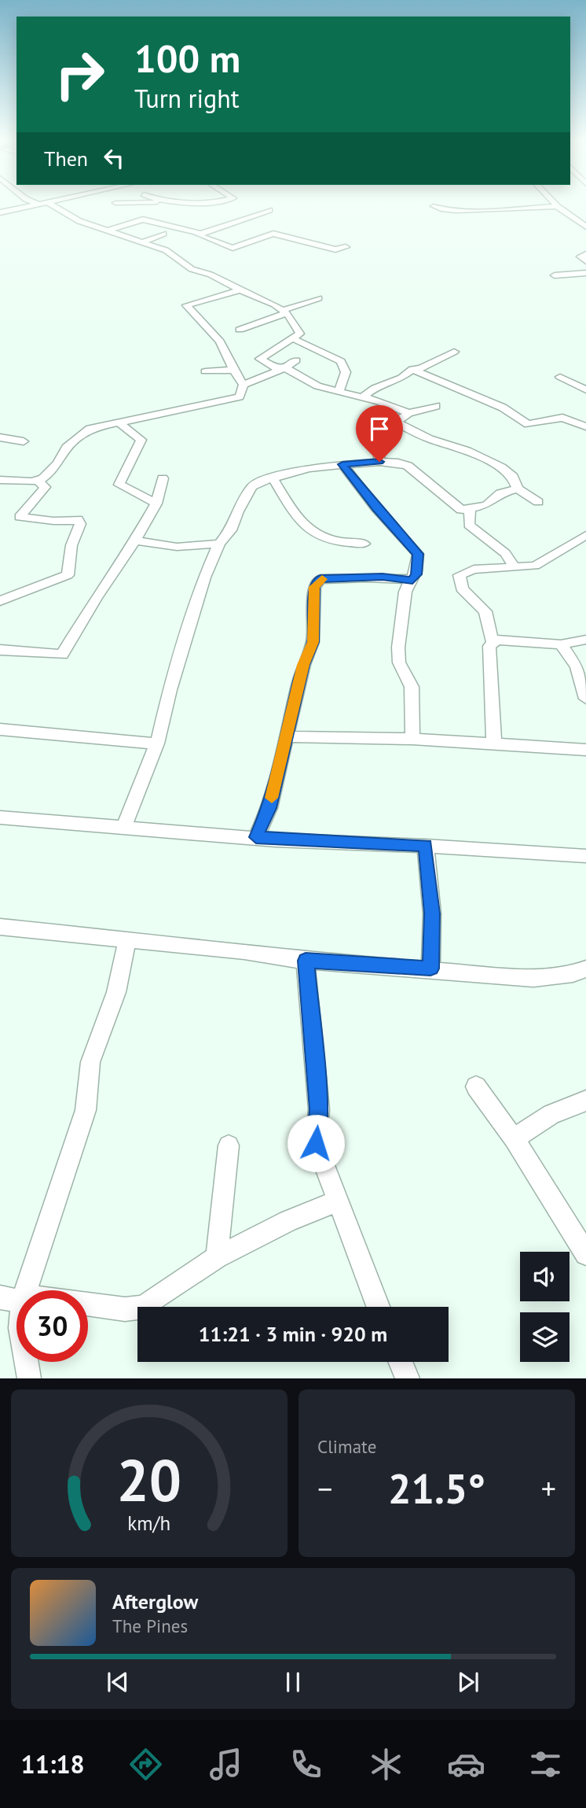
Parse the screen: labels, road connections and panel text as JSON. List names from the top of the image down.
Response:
{
  "page": {
    "turn": ["100 m", "Turn right"],
    "then": "Then",
    "limit": "30",
    "trip": "11:21 · 3 min · 920 m",
    "tile": "Climate",
    "heat": ["−", "21.5°", "+"],
    "song": ["Afterglow", "The Pines"],
    "tabs": "11:18",
    "gauge": ["20", "km/h"]
  }
}
